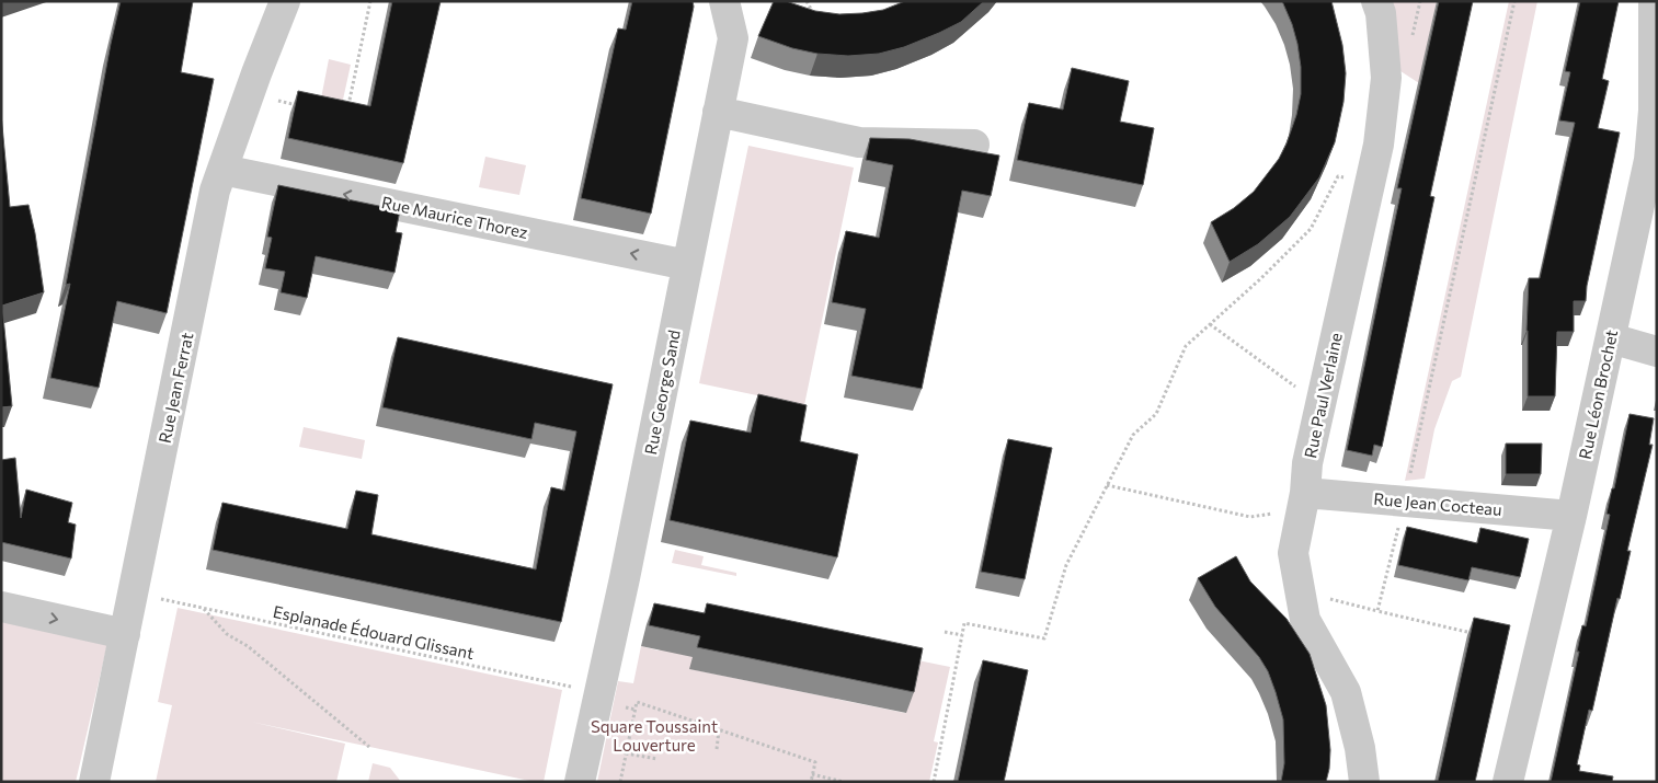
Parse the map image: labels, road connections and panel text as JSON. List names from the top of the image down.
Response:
{
  "streets": {
    "street": [
      "Rue Maurice Thorez",
      "Rue Jean Ferrat",
      "Rue George Sand",
      "Rue Léon Brochet",
      "Rue Paul Verlaine",
      "Rue Jean Cocteau"
    ],
    "path": ["Esplanade Édouard Glissant"]
  },
  "crossings": [
    ["Rue Maurice Thorez", "Rue Jean Ferrat"],
    ["Rue Maurice Thorez", "Rue George Sand"],
    ["Rue Jean Ferrat", "Esplanade Édouard Glissant"],
    ["Rue George Sand", "Esplanade Édouard Glissant"],
    ["Rue Léon Brochet", "Rue Jean Cocteau"],
    ["Rue Paul Verlaine", "Rue Jean Cocteau"]
  ],
  "one_way": ["Rue Maurice Thorez"],
  "parks": ["Square Toussaint Louverture"]
}
